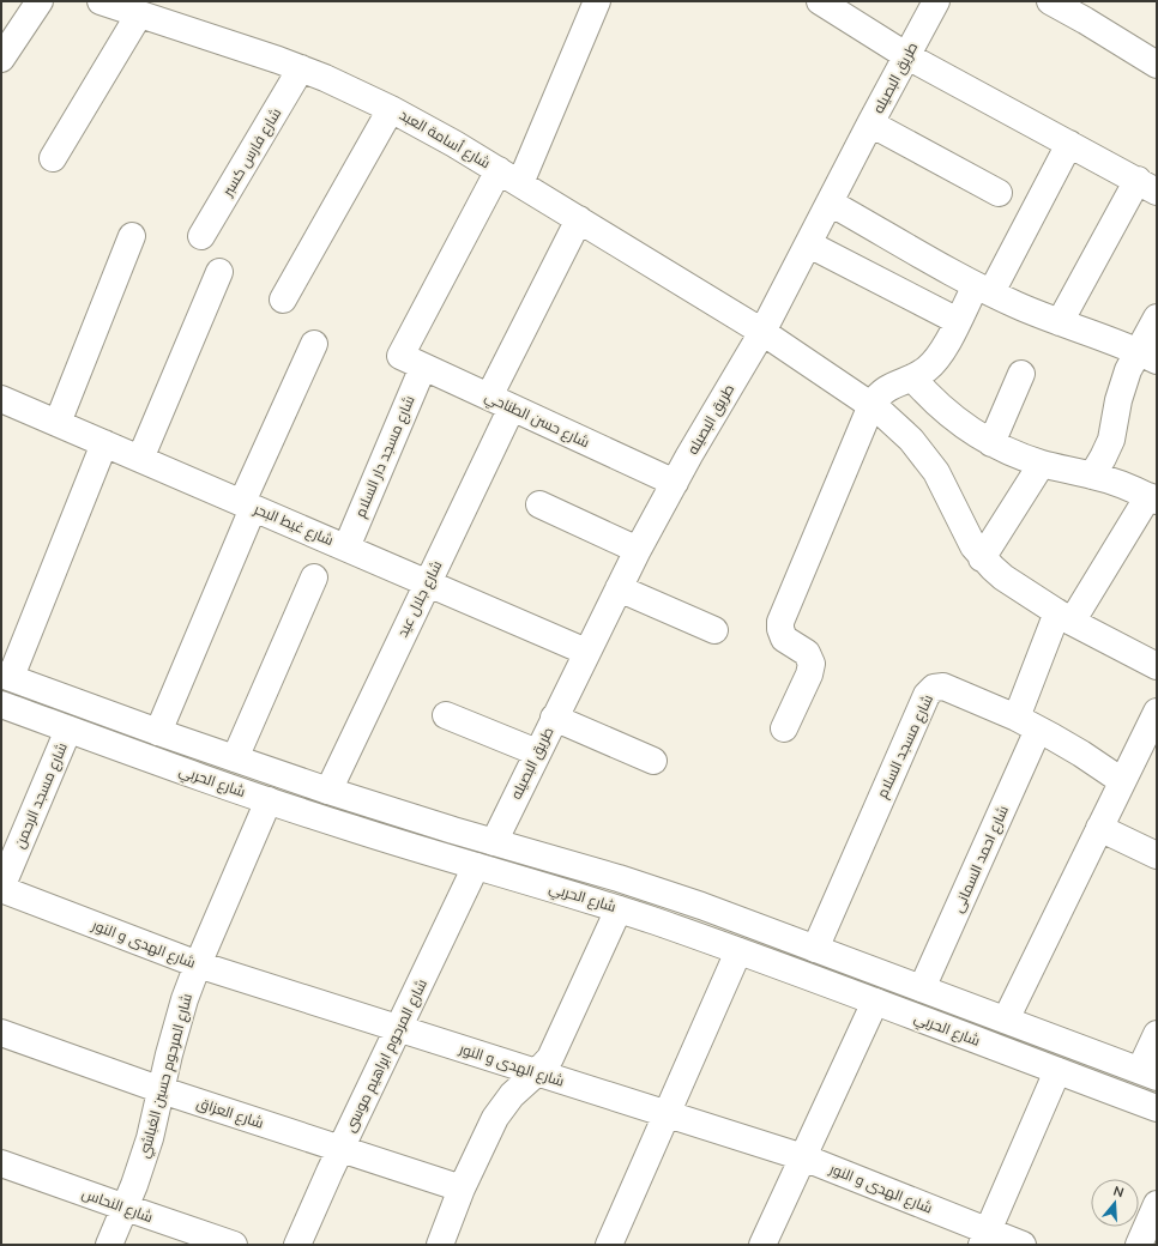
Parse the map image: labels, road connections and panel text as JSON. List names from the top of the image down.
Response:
{
  "streets": {
    "street": [
      "طريق البصيله",
      "شارع أسامة العبد",
      "شارع فارس كسبر",
      "شارع حسن الطناحي",
      "شارع مسجد دار السلام",
      "شارع غيط البحر",
      "شارع جلال عيد",
      "شارع مسجد السلام",
      "شارع الحربي",
      "شارع مسجد الرحمن",
      "شارع احمد السمانى",
      "شارع الهدى و النور",
      "شارع المرحوم ابراهيم موسى",
      "شارع المرحوم حسين الغباشي",
      "شارع العزاق",
      "شارع النحاس"
    ]
  },
  "crossings": [
    ["طريق البصيله", "شارع أسامة العبد"],
    ["طريق البصيله", "شارع حسن الطناحي"],
    ["طريق البصيله", "شارع غيط البحر"],
    ["طريق البصيله", "شارع الحربي"],
    ["شارع أسامة العبد", "شارع فارس كسبر"],
    ["شارع أسامة العبد", "شارع مسجد دار السلام"],
    ["شارع أسامة العبد", "شارع جلال عيد"],
    ["شارع أسامة العبد", "شارع احمد السمانى"],
    ["شارع حسن الطناحي", "شارع مسجد دار السلام"],
    ["شارع حسن الطناحي", "شارع جلال عيد"],
    ["شارع مسجد دار السلام", "شارع غيط البحر"],
    ["شارع غيط البحر", "شارع جلال عيد"],
    ["شارع جلال عيد", "شارع الحربي"],
    ["شارع مسجد السلام", "شارع الحربي"],
    ["شارع مسجد السلام", "شارع احمد السمانى"],
    ["شارع الحربي", "شارع مسجد الرحمن"],
    ["شارع الحربي", "شارع احمد السمانى"],
    ["شارع الحربي", "شارع المرحوم ابراهيم موسى"],
    ["شارع الحربي", "شارع المرحوم حسين الغباشي"],
    ["شارع مسجد الرحمن", "شارع الهدى و النور"],
    ["شارع الهدى و النور", "شارع المرحوم ابراهيم موسى"],
    ["شارع الهدى و النور", "شارع المرحوم حسين الغباشي"],
    ["شارع المرحوم ابراهيم موسى", "شارع العزاق"],
    ["شارع المرحوم حسين الغباشي", "شارع العزاق"],
    ["شارع المرحوم حسين الغباشي", "شارع النحاس"]
  ],
  "north": "top"
}
